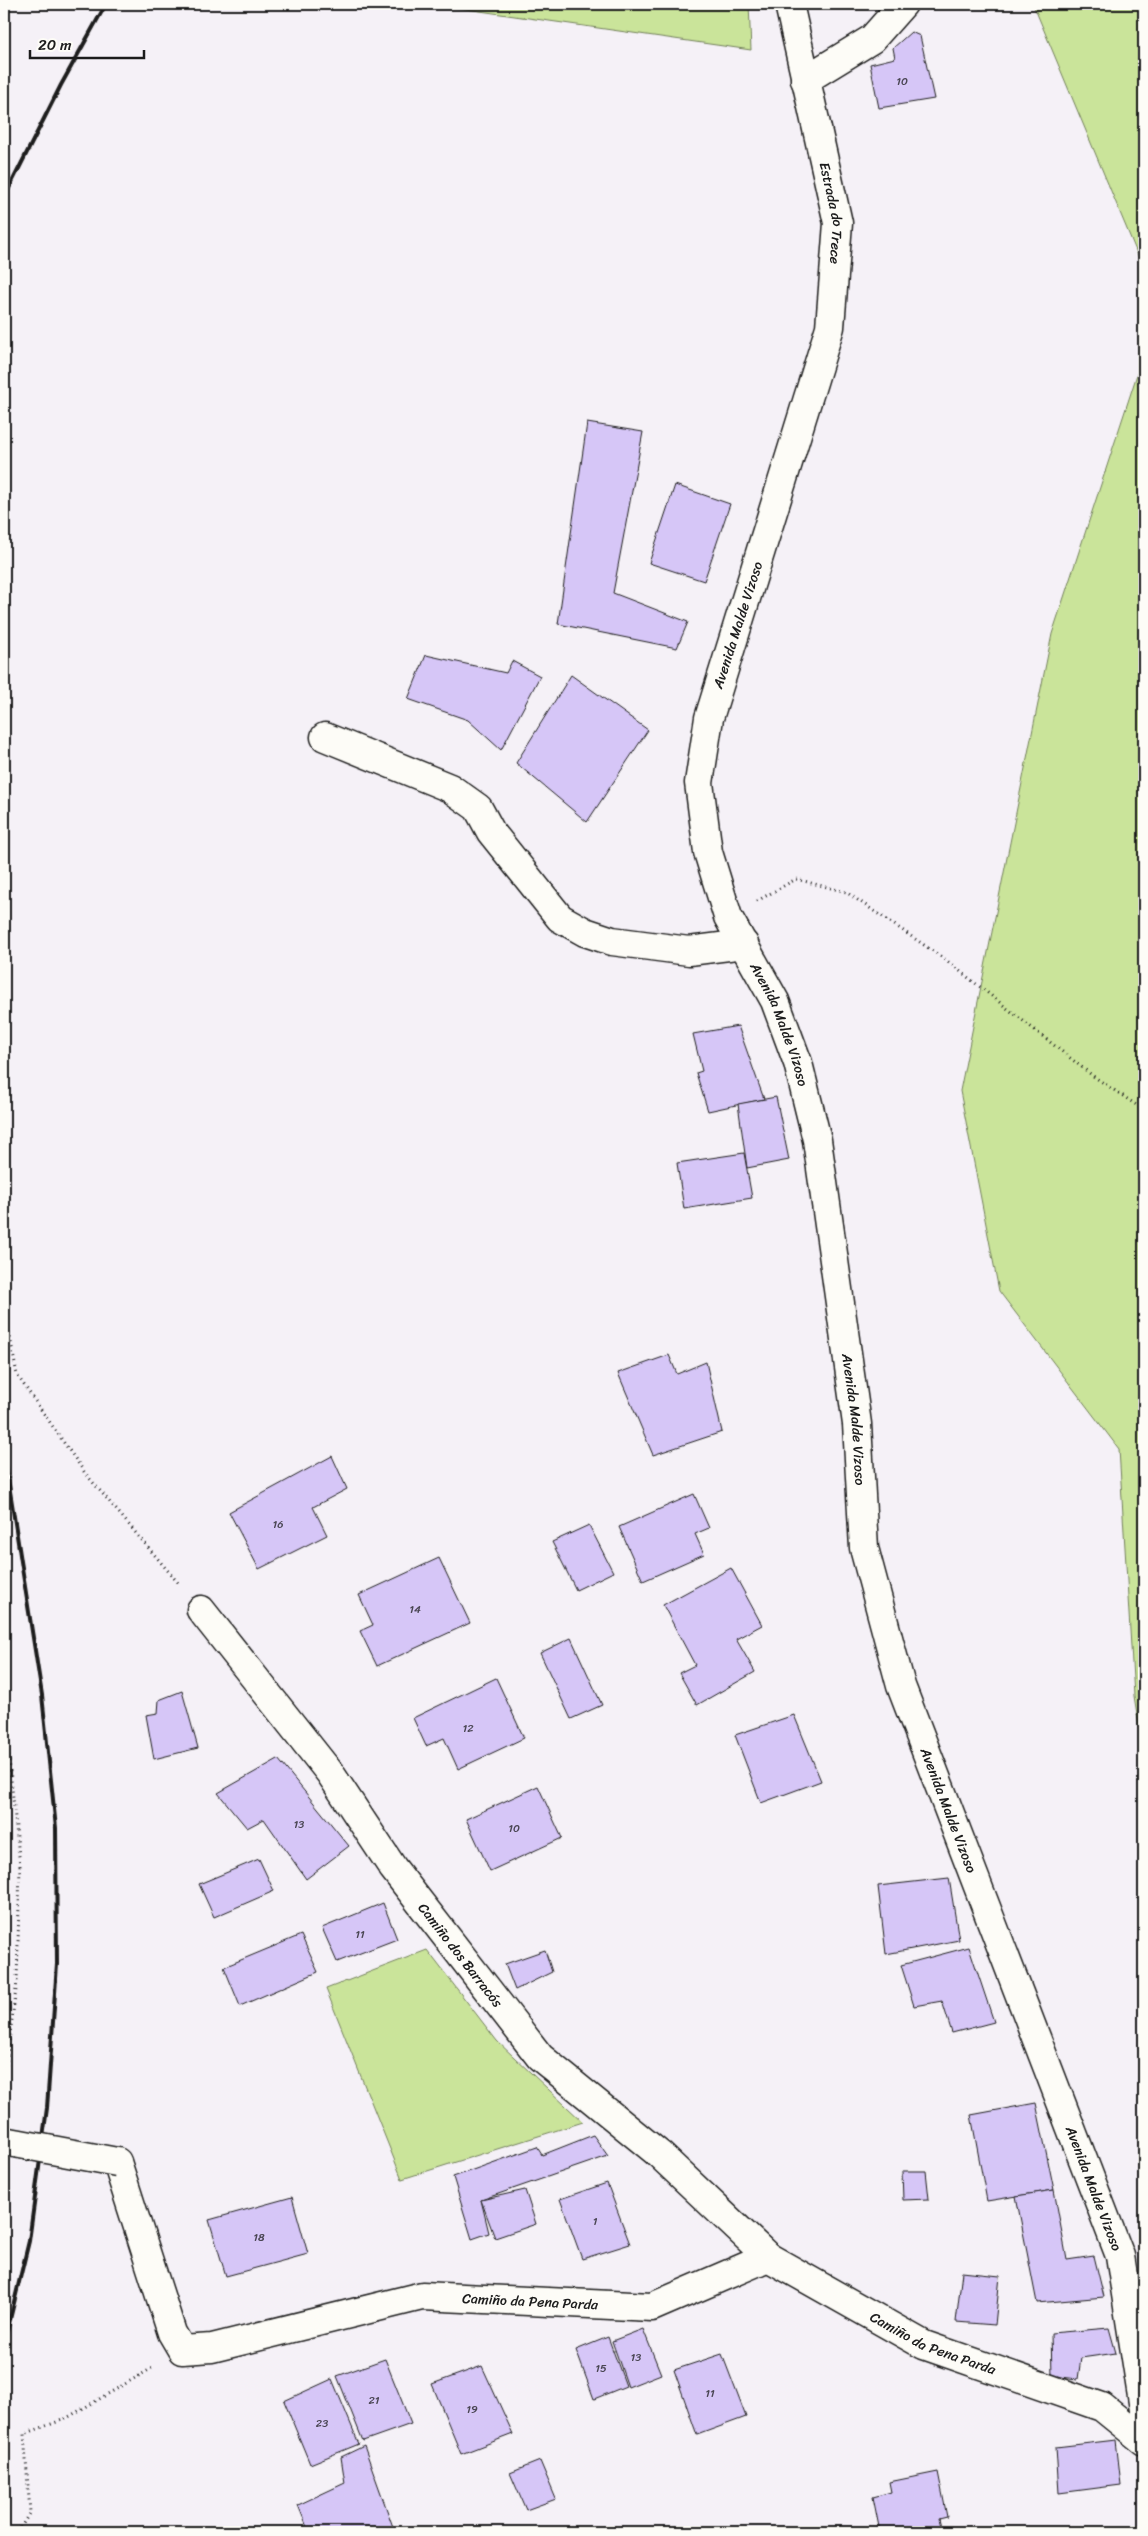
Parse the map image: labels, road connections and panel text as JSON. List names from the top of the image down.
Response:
{
  "streets": {
    "street": [
      "Estrada do Trece",
      "Avenida Malde Vizoso",
      "Camiño dos Barracós",
      "Camiño da Pena Parda"
    ]
  },
  "crossings": [
    ["Estrada do Trece", "Avenida Malde Vizoso"],
    ["Camiño dos Barracós", "Camiño da Pena Parda"]
  ],
  "house_numbers": [
    "10",
    "16",
    "14",
    "12",
    "13",
    "10",
    "11",
    "1",
    "18",
    "13",
    "15",
    "11",
    "21",
    "19",
    "23"
  ],
  "scale_bar": "20 m"
}
